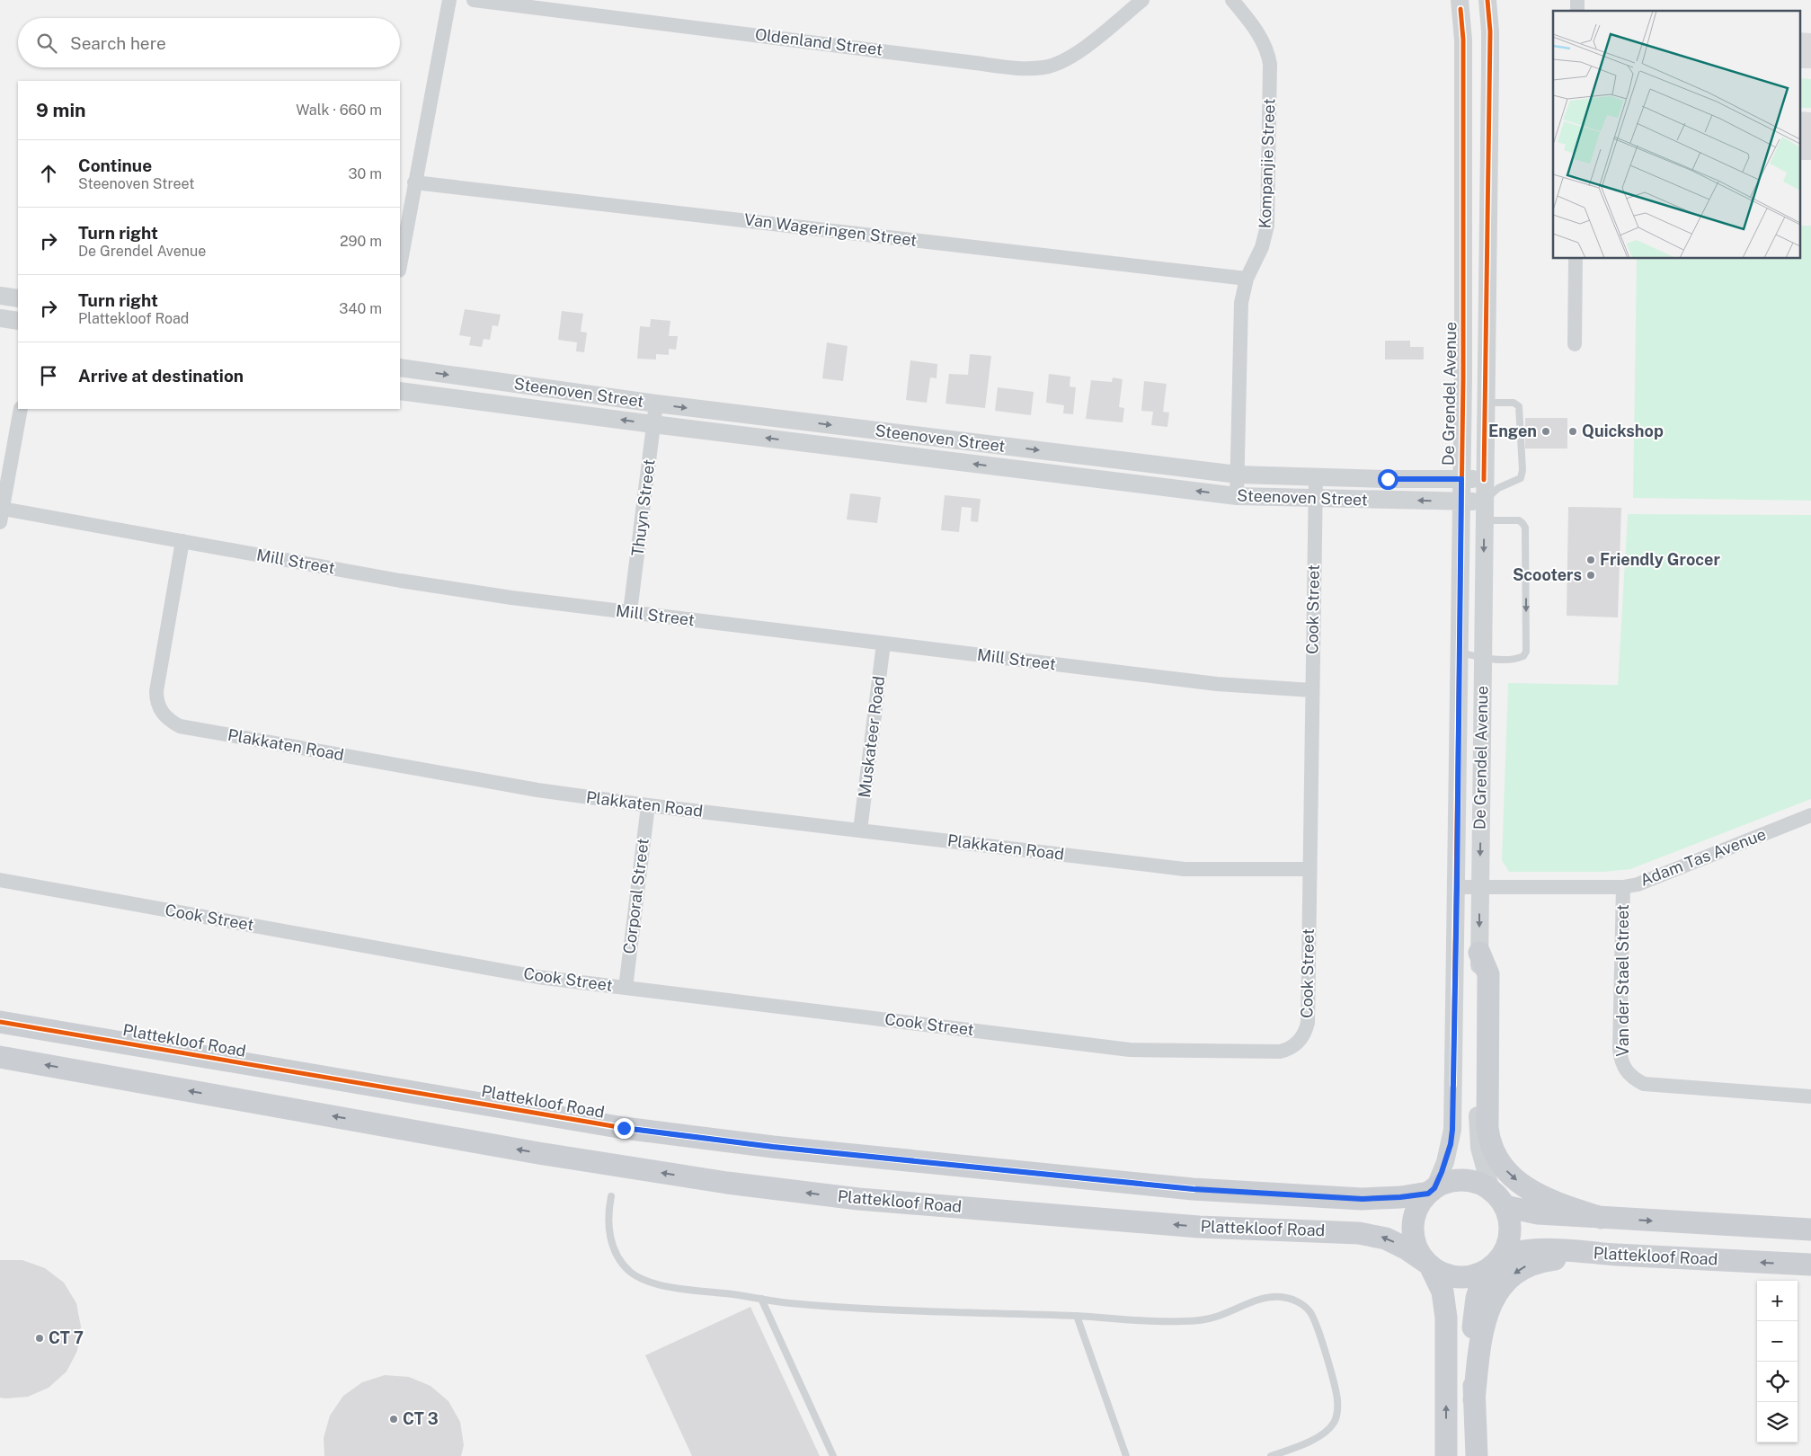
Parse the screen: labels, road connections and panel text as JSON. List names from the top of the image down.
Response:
{
  "streets": {
    "main road": ["Plattekloof Road"],
    "street": [
      "Oldenland Street",
      "Kompanjie Street",
      "Van Wageringen Street",
      "Steenoven Street",
      "De Grendel Avenue",
      "Thuyn Street",
      "Mill Street",
      "Cook Street",
      "Muskateer Road",
      "Plakkaten Road",
      "Adam Tas Avenue",
      "Corporal Street",
      "Van der Stael Street"
    ]
  },
  "crossings": [
    ["Kompanjie Street", "Van Wageringen Street"],
    ["Kompanjie Street", "Steenoven Street"],
    ["Steenoven Street", "De Grendel Avenue"],
    ["Steenoven Street", "Thuyn Street"],
    ["Steenoven Street", "Cook Street"],
    ["De Grendel Avenue", "Adam Tas Avenue"],
    ["De Grendel Avenue", "Plattekloof Road"],
    ["Thuyn Street", "Mill Street"],
    ["Mill Street", "Cook Street"],
    ["Mill Street", "Muskateer Road"],
    ["Mill Street", "Plakkaten Road"],
    ["Cook Street", "Plakkaten Road"],
    ["Cook Street", "Corporal Street"],
    ["Muskateer Road", "Plakkaten Road"],
    ["Plakkaten Road", "Corporal Street"],
    ["Adam Tas Avenue", "Van der Stael Street"]
  ],
  "places": [
    "Engen",
    "Quickshop",
    "Friendly Grocer",
    "Scooters",
    "CT 7",
    "CT 3"
  ],
  "page": {
    "search": "Search here",
    "heading": ["9 min", "Walk · 660 m"],
    "list": [
      ["Continue", "Steenoven Street", "30 m"],
      ["Turn right", "De Grendel Avenue", "290 m"],
      ["Turn right", "Plattekloof Road", "340 m"],
      "Arrive at destination"
    ],
    "map_buttons": ["+", "−"]
  }
}
